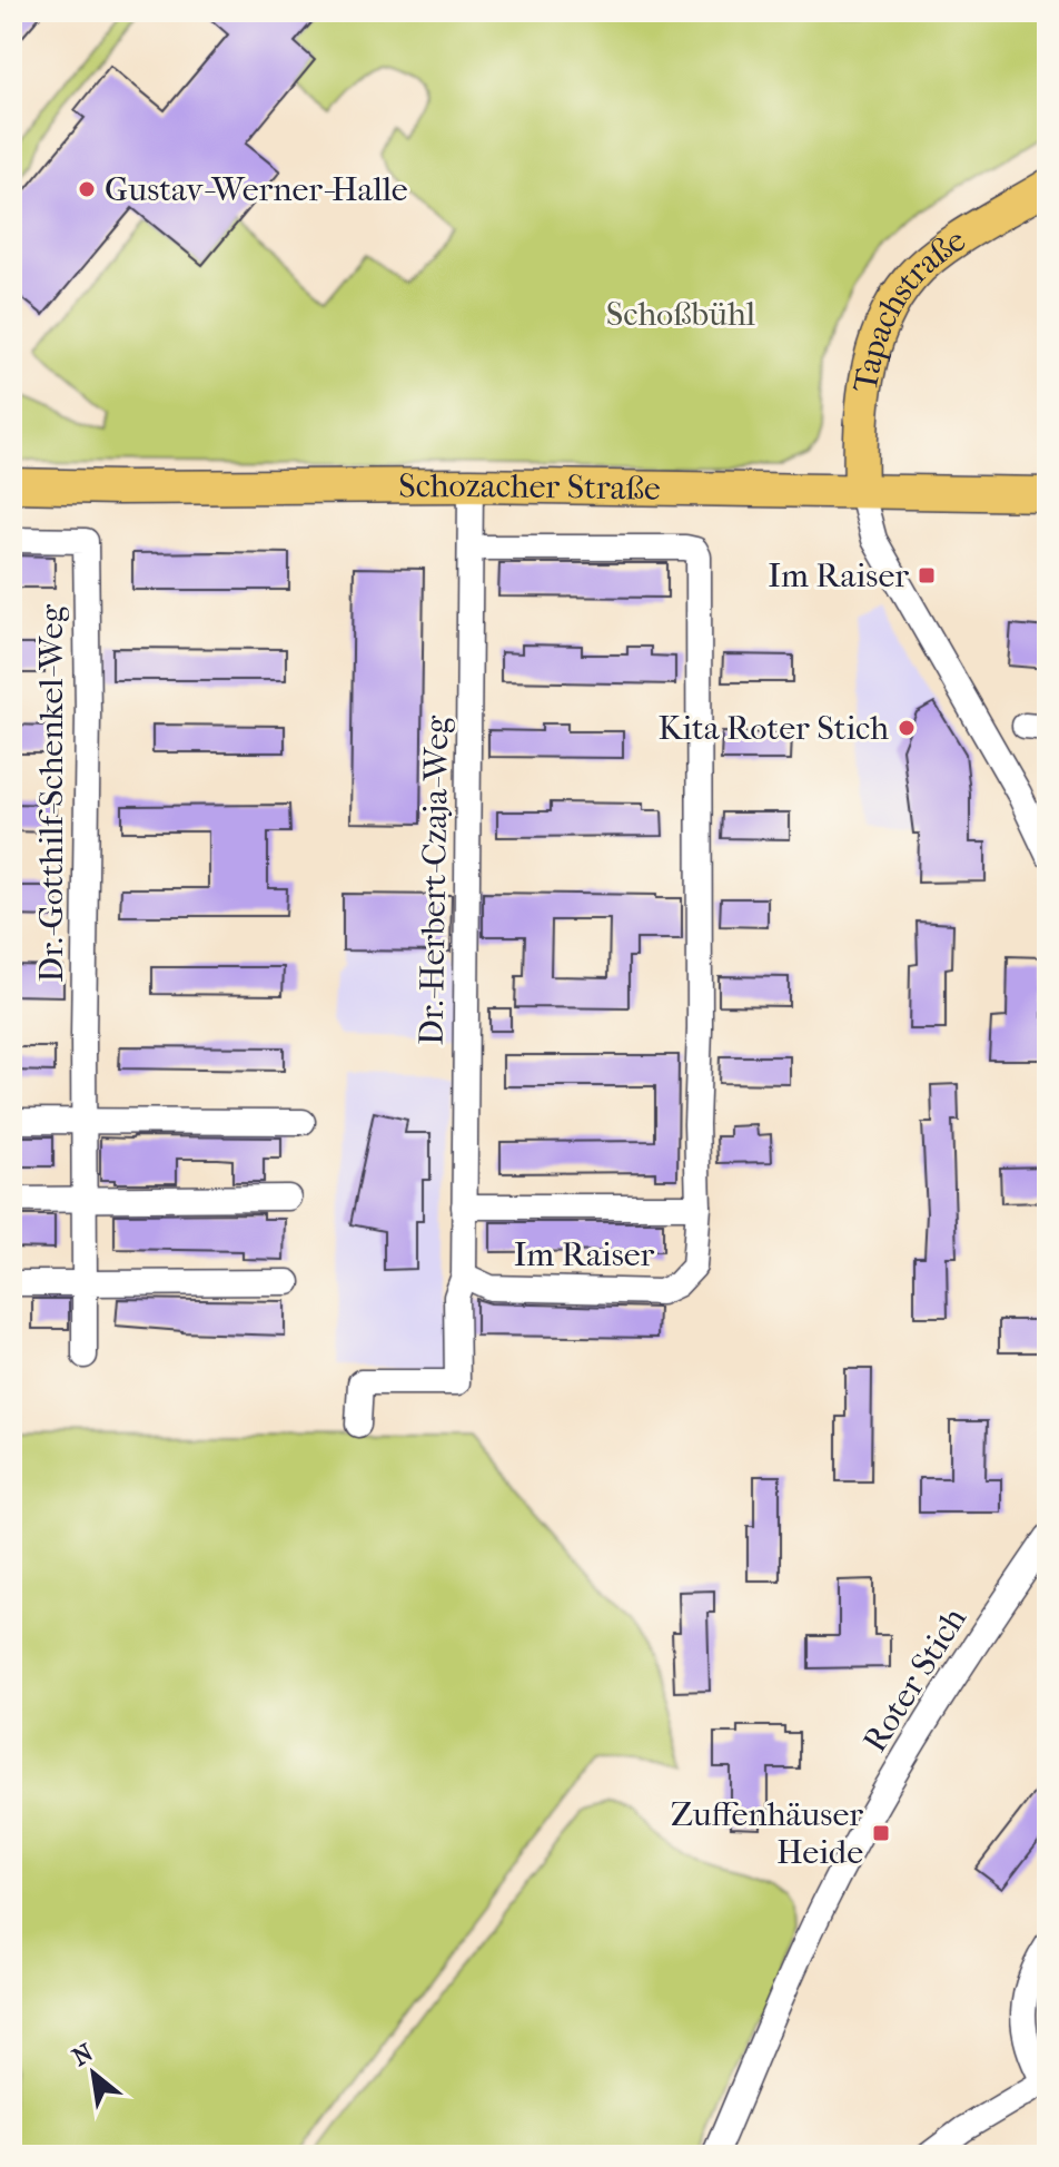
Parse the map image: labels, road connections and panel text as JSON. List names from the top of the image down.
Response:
{
  "streets": {
    "main road": ["Tapachstraße", "Schozacher Straße"],
    "street": [
      "Dr.-Gotthilf-Schenkel-Weg",
      "Dr.-Herbert-Czaja-Weg",
      "Im Raiser",
      "Roter Stich"
    ]
  },
  "crossings": [
    ["Tapachstraße", "Schozacher Straße"],
    ["Schozacher Straße", "Dr.-Herbert-Czaja-Weg"],
    ["Dr.-Herbert-Czaja-Weg", "Im Raiser"]
  ],
  "parks": ["Schoßbühl"],
  "places": {
    "other": ["Gustav-Werner-Halle", "Kita Roter Stich"],
    "transit": ["Im Raiser", "Zuffenhäuser Heide"]
  },
  "north": "top left"
}
